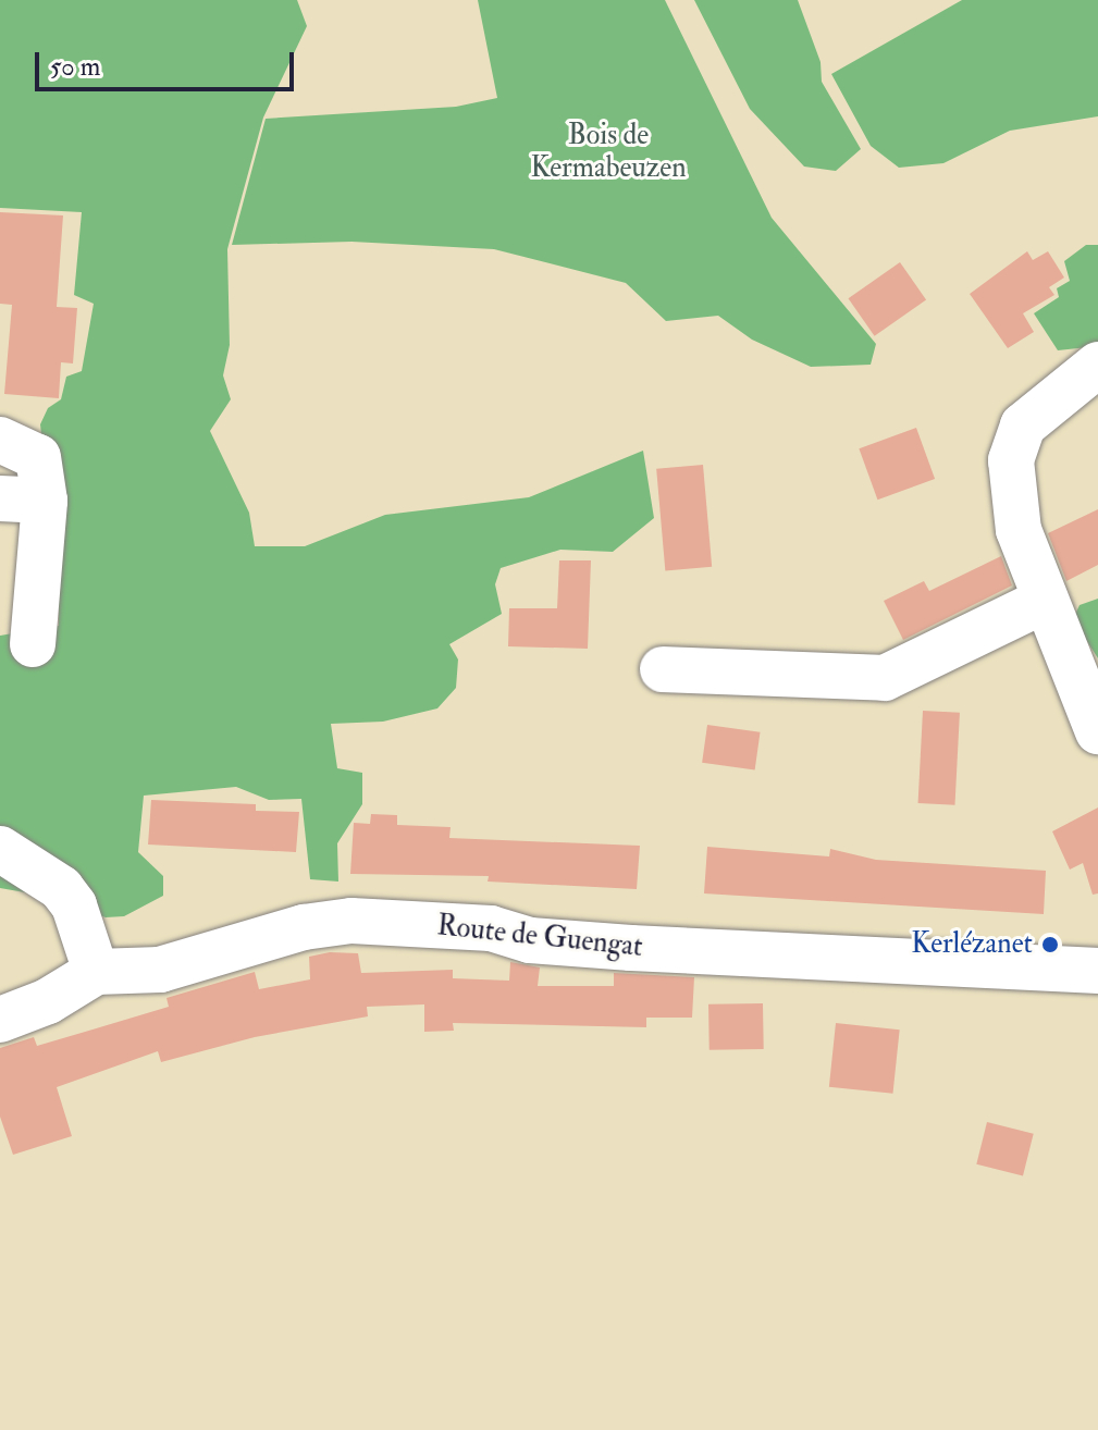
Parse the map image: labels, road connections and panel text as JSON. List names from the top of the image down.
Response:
{
  "streets": {
    "street": ["Route de Guengat"]
  },
  "parks": ["Bois de Kermabeuzen"],
  "places": ["Kerlézanet"],
  "scale_bar": "50 m"
}
